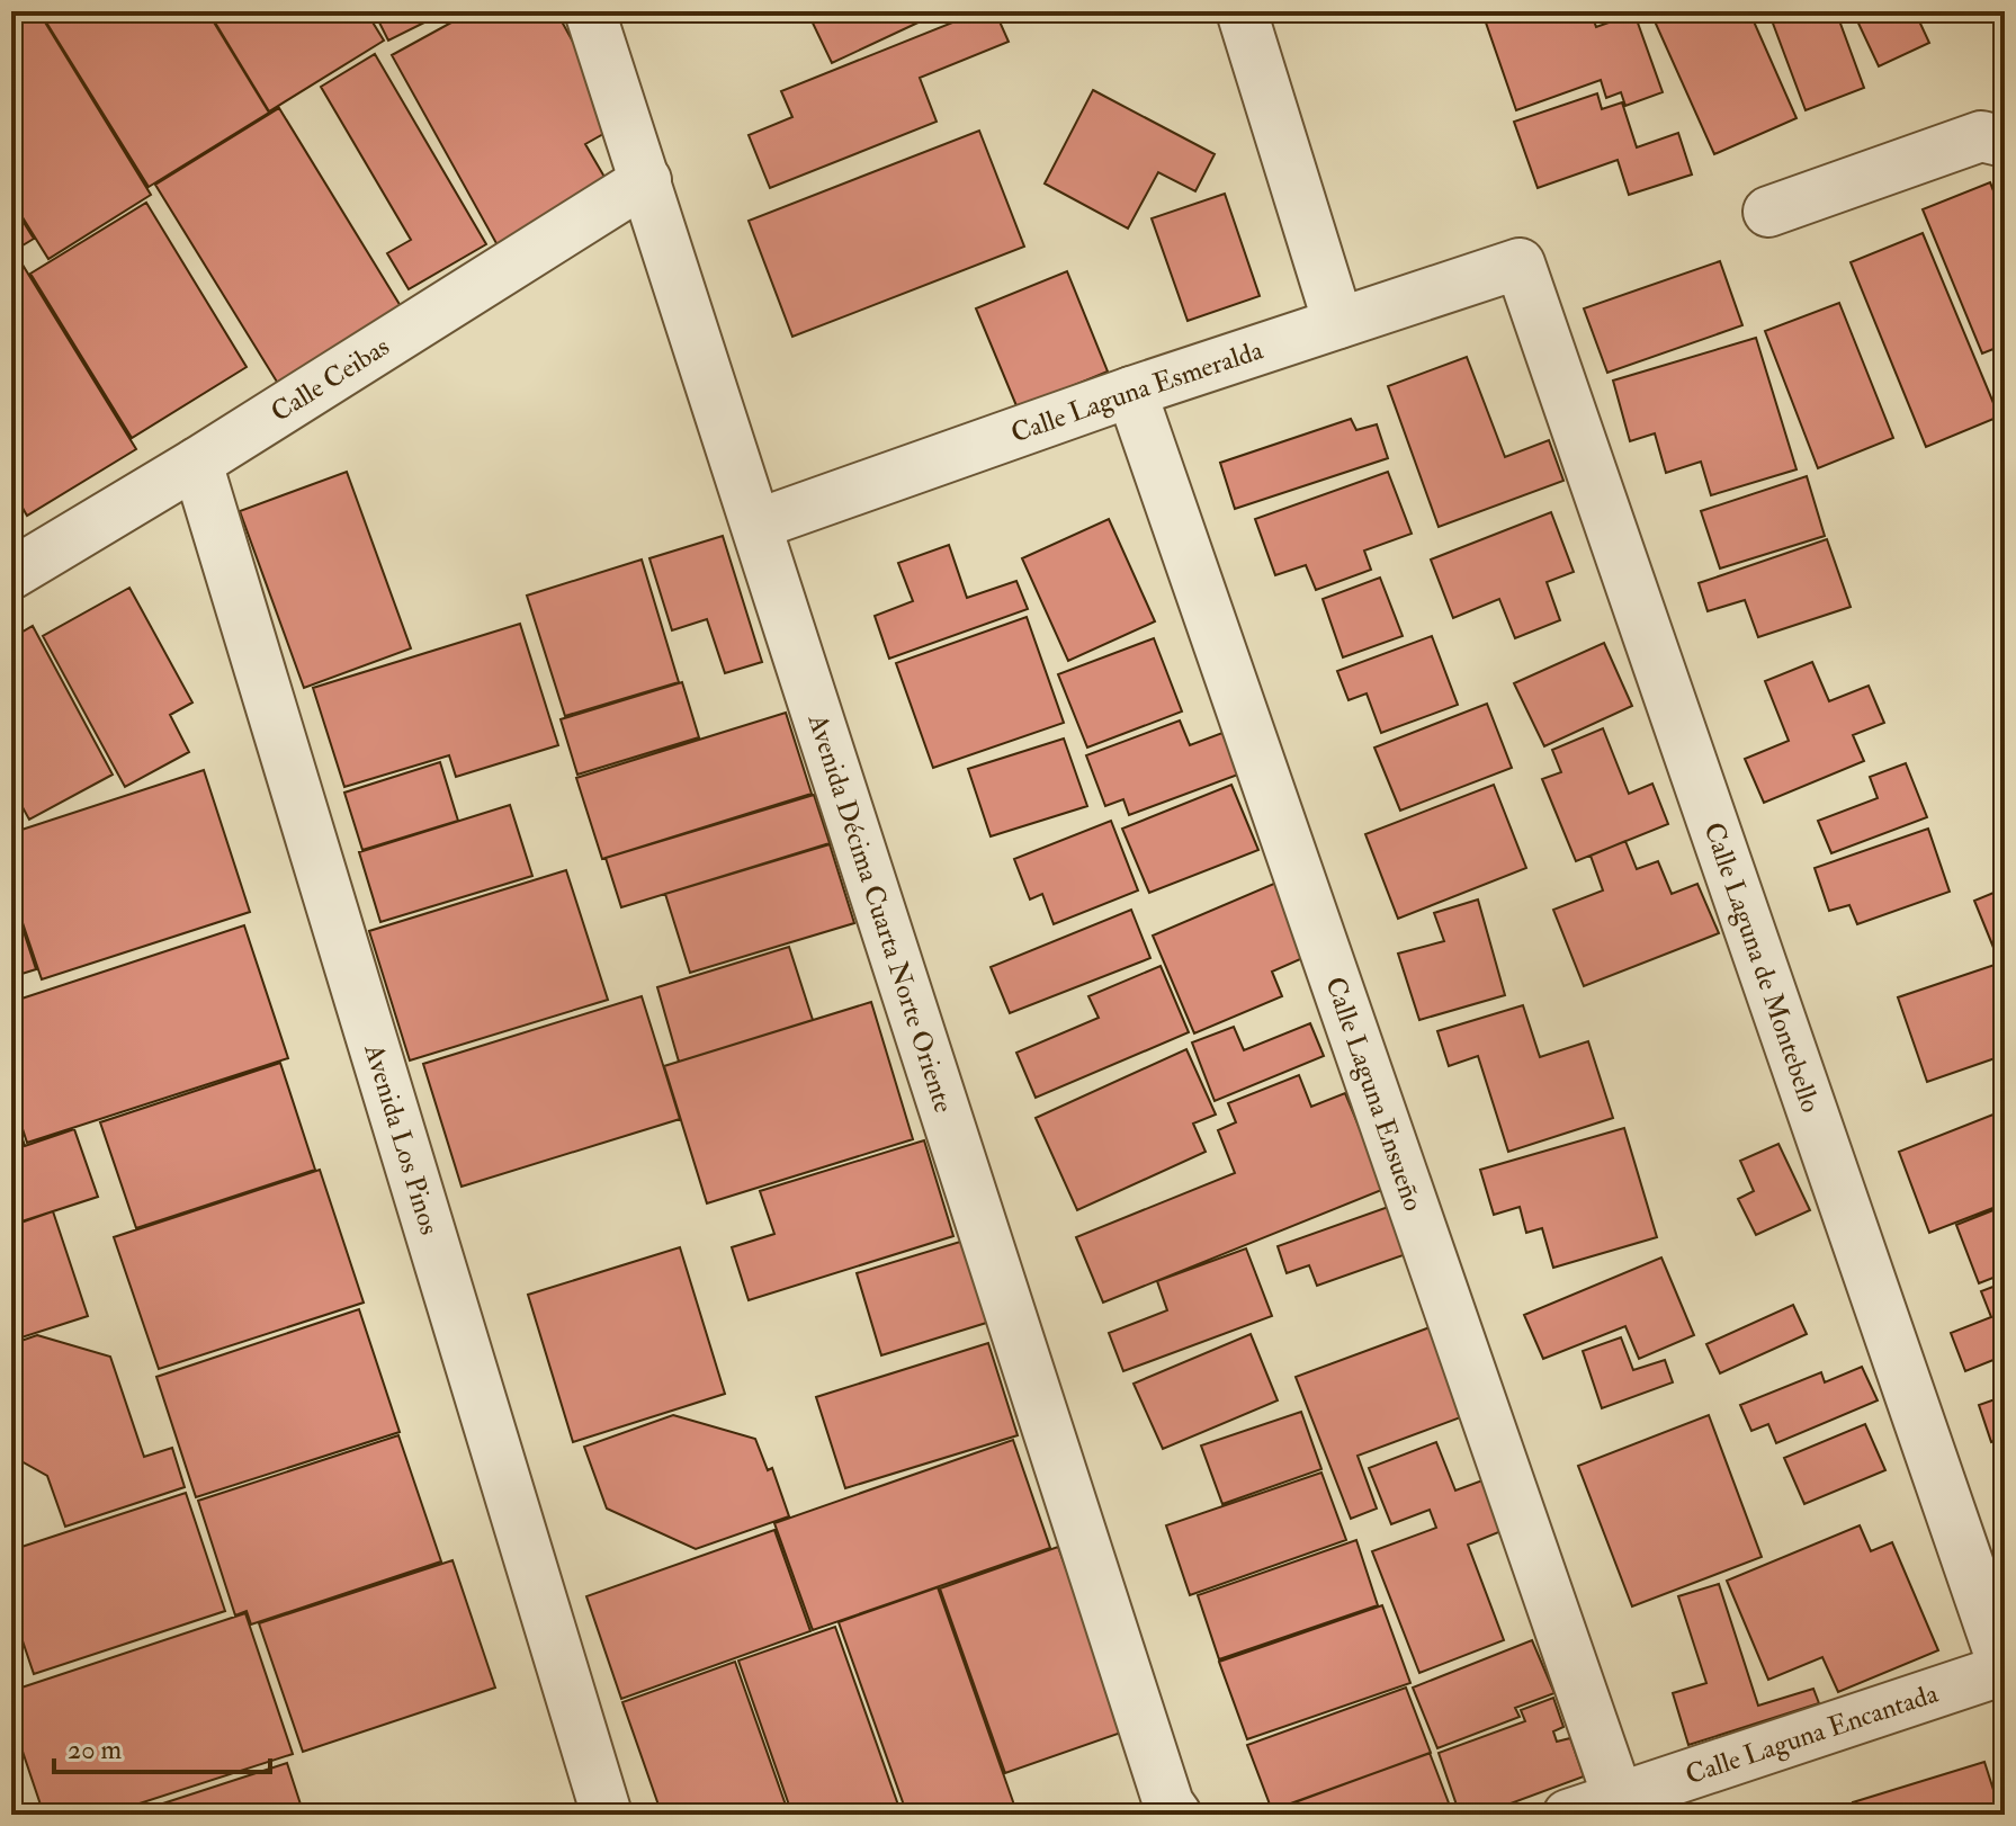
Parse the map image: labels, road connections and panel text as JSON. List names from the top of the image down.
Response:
{
  "streets": {
    "street": [
      "Calle Ceibas",
      "Calle Laguna Esmeralda",
      "Avenida Décima Cuarta Norte Oriente",
      "Calle Laguna de Montebello",
      "Calle Laguna Ensueño",
      "Avenida Los Pinos",
      "Calle Laguna Encantada"
    ]
  },
  "crossings": [
    ["Calle Ceibas", "Avenida Décima Cuarta Norte Oriente"],
    ["Calle Ceibas", "Avenida Los Pinos"],
    ["Calle Laguna Esmeralda", "Avenida Décima Cuarta Norte Oriente"],
    ["Calle Laguna Esmeralda", "Calle Laguna de Montebello"],
    ["Calle Laguna Esmeralda", "Calle Laguna Ensueño"],
    ["Calle Laguna de Montebello", "Calle Laguna Encantada"],
    ["Calle Laguna Ensueño", "Calle Laguna Encantada"]
  ],
  "scale_bar": "20 m"
}
